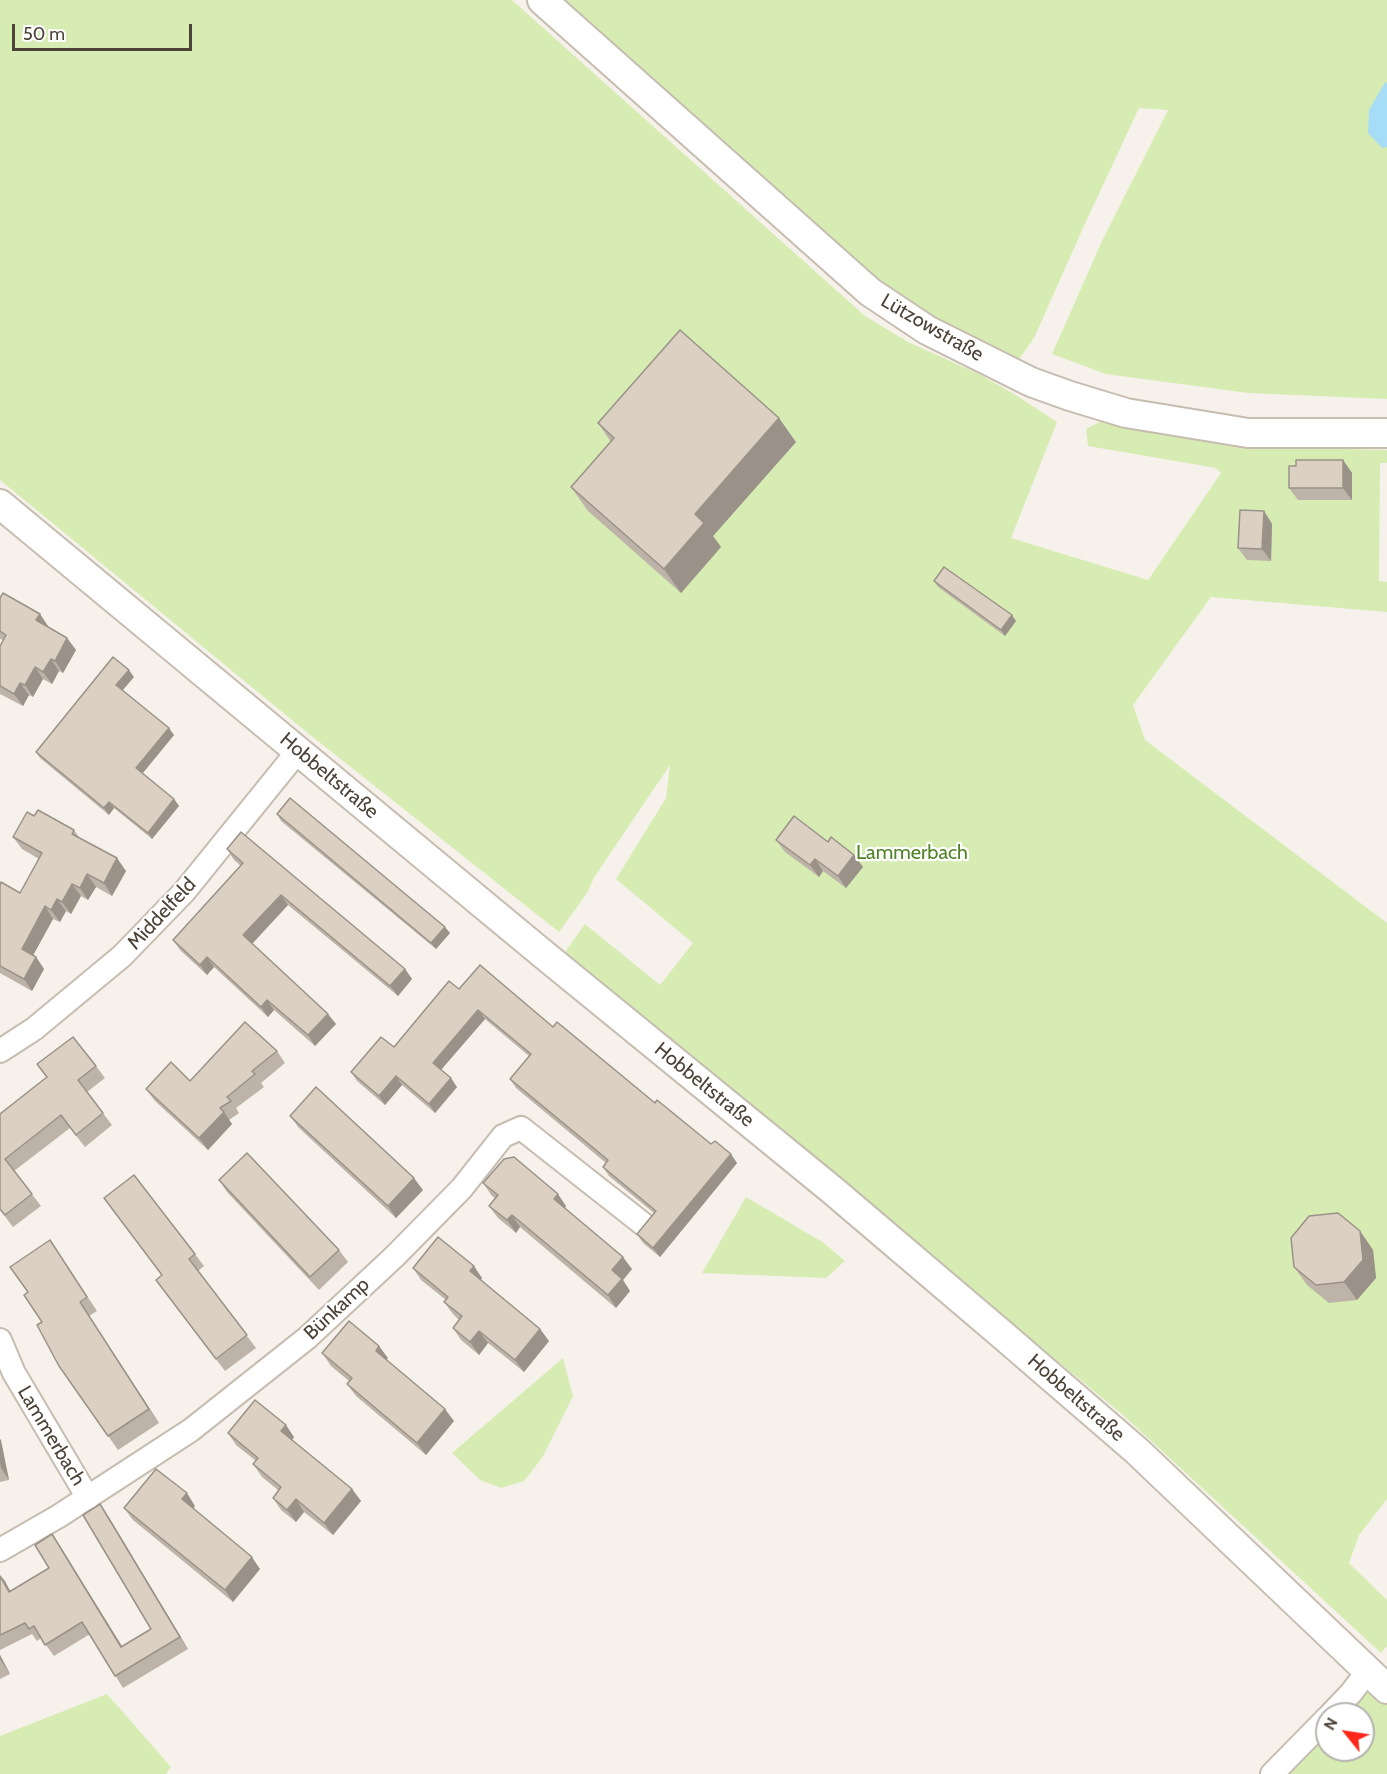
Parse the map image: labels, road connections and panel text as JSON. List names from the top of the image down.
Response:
{
  "streets": {
    "street": [
      "Lützowstraße",
      "Hobbeltstraße",
      "Middelfeld",
      "Bünkamp",
      "Lammerbach"
    ]
  },
  "crossings": [
    ["Hobbeltstraße", "Middelfeld"],
    ["Bünkamp", "Lammerbach"]
  ],
  "parks": ["Lammerbach"],
  "scale_bar": "50 m",
  "north": "top left"
}
